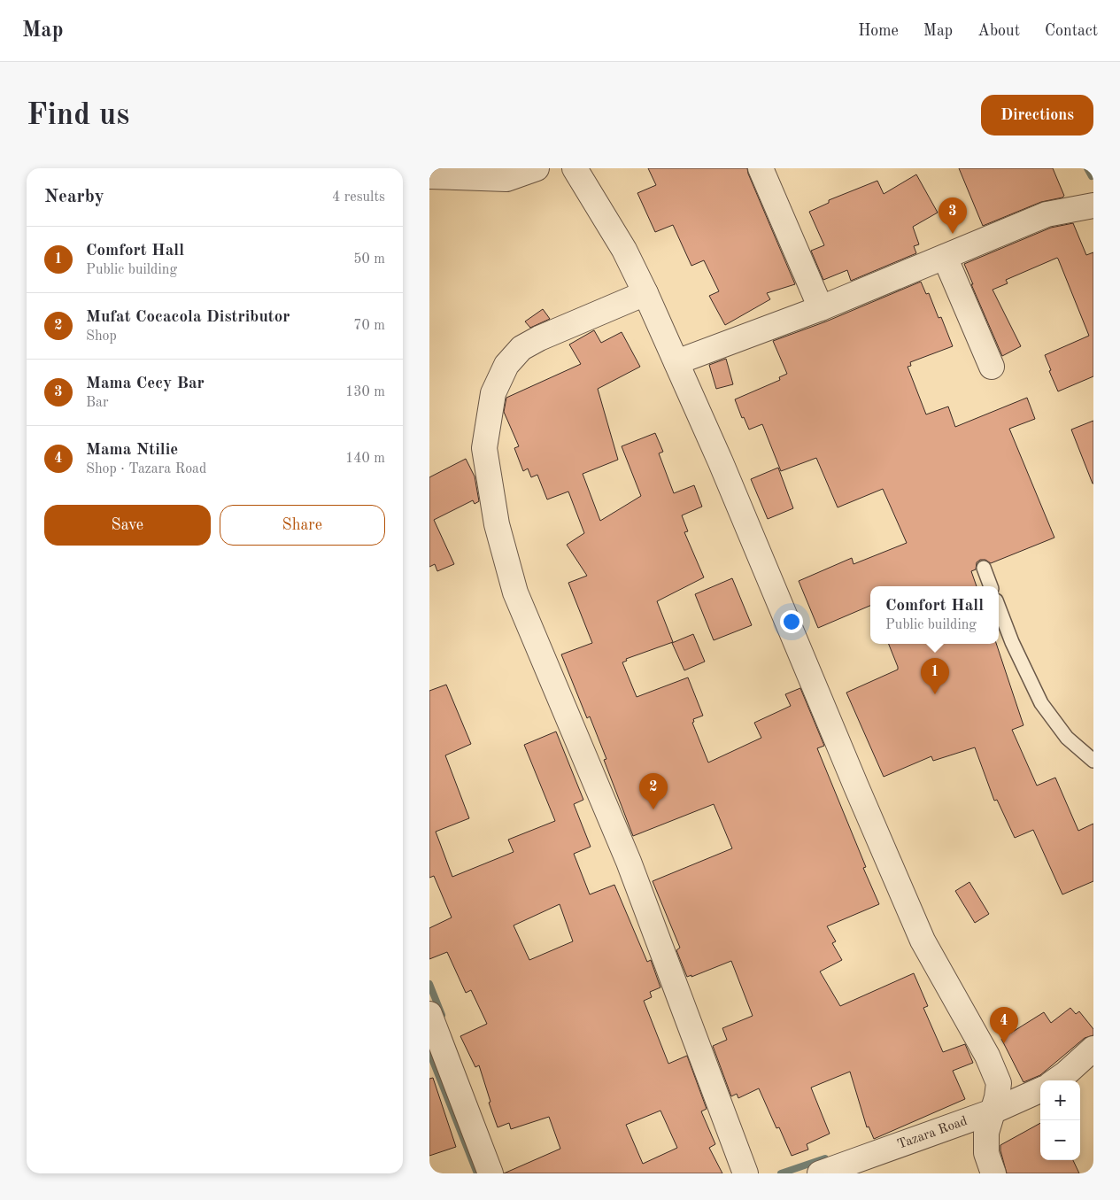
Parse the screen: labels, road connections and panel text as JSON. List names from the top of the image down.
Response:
{
  "streets": {
    "street": ["Tazara Road"]
  },
  "page": {
    "header": "Map",
    "nav": [
      "Home",
      "Map",
      "About",
      "Contact"
    ],
    "buttons": [
      "Directions",
      ["Save", "Share"]
    ],
    "title": "Find us",
    "heading": ["Nearby", "4 results"],
    "pins": [
      "3",
      "1",
      "2",
      "4"
    ],
    "list": [
      {
        "mark": "1",
        "name": "Comfort Hall",
        "note": "Public building",
        "value": "50 m"
      },
      {
        "mark": "2",
        "name": "Mufat Cocacola Distributor",
        "note": "Shop",
        "value": "70 m"
      },
      {
        "mark": "3",
        "name": "Mama Cecy Bar",
        "note": "Bar",
        "value": "130 m"
      },
      {
        "mark": "4",
        "name": "Mama Ntilie",
        "note": "Shop · Tazara Road",
        "value": "140 m"
      }
    ],
    "popup": ["Comfort Hall", "Public building"],
    "map_buttons": ["+", "−"]
  }
}
